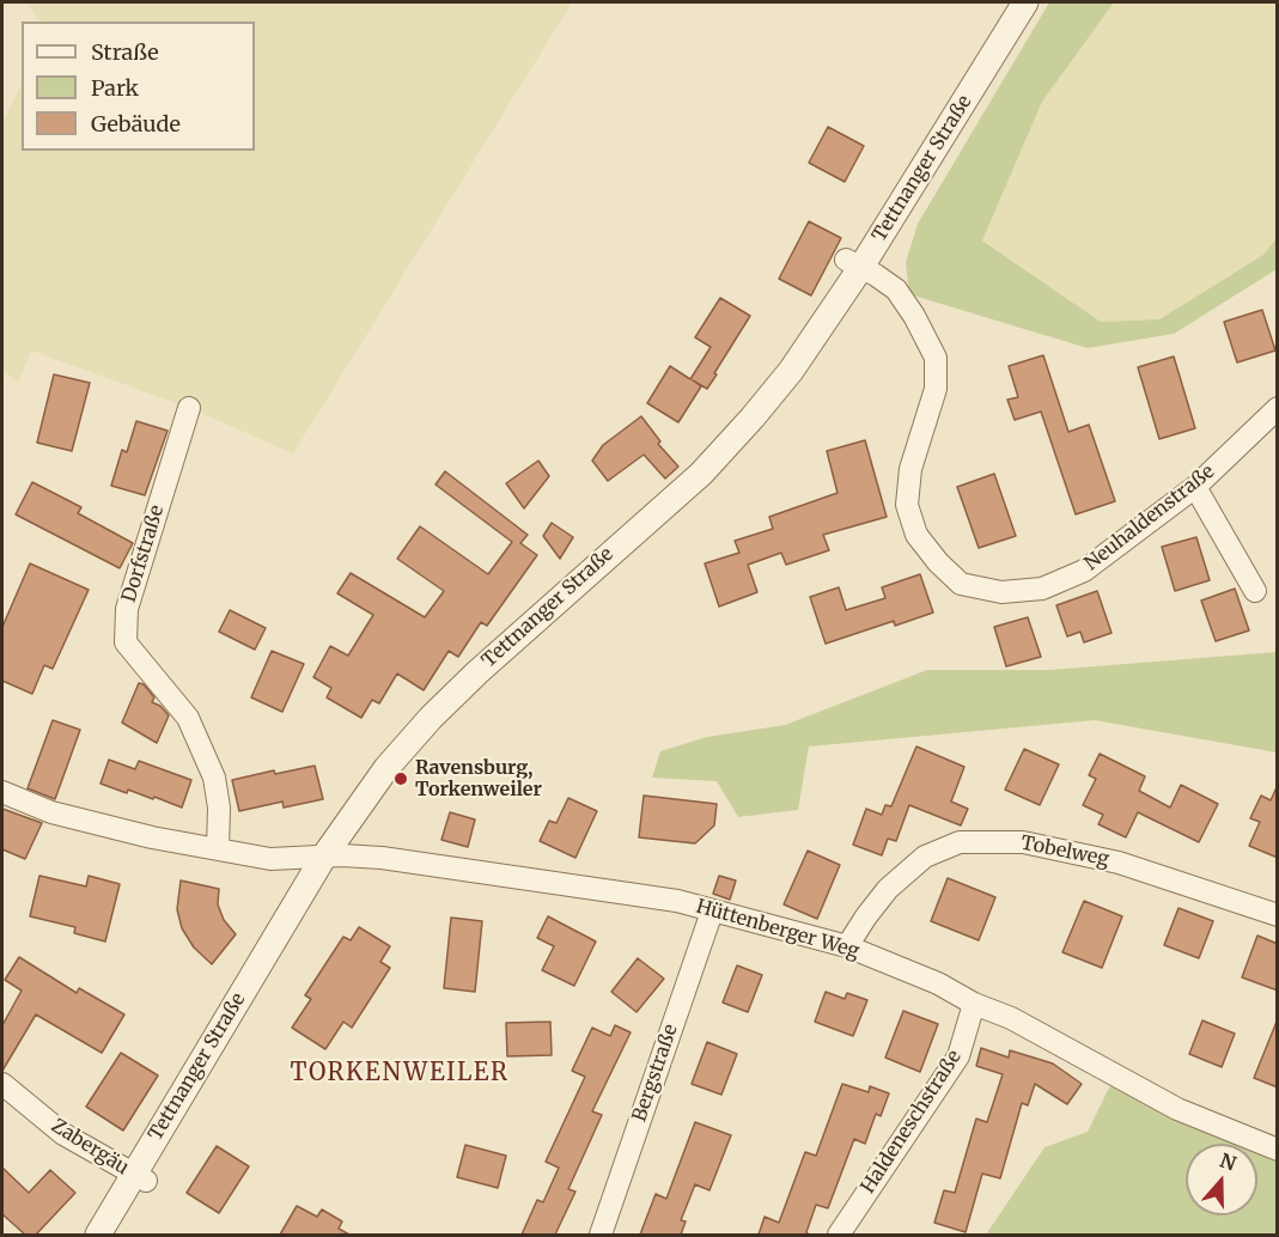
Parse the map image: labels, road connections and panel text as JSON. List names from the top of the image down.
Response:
{
  "streets": {
    "street": [
      "Tettnanger Straße",
      "Neuhaldenstraße",
      "Dorfstraße",
      "Tobelweg",
      "Hüttenberger Weg",
      "Bergstraße",
      "Haldeneschstraße",
      "Zabergäu"
    ]
  },
  "crossings": [
    ["Tettnanger Straße", "Neuhaldenstraße"],
    ["Tettnanger Straße", "Hüttenberger Weg"],
    ["Tettnanger Straße", "Zabergäu"],
    ["Tobelweg", "Hüttenberger Weg"],
    ["Hüttenberger Weg", "Bergstraße"],
    ["Hüttenberger Weg", "Haldeneschstraße"]
  ],
  "districts": ["TORKENWEILER"],
  "places": ["Ravensburg, Torkenweiler"],
  "legend": ["Straße", "Park", "Gebäude"],
  "north": "top"
}
